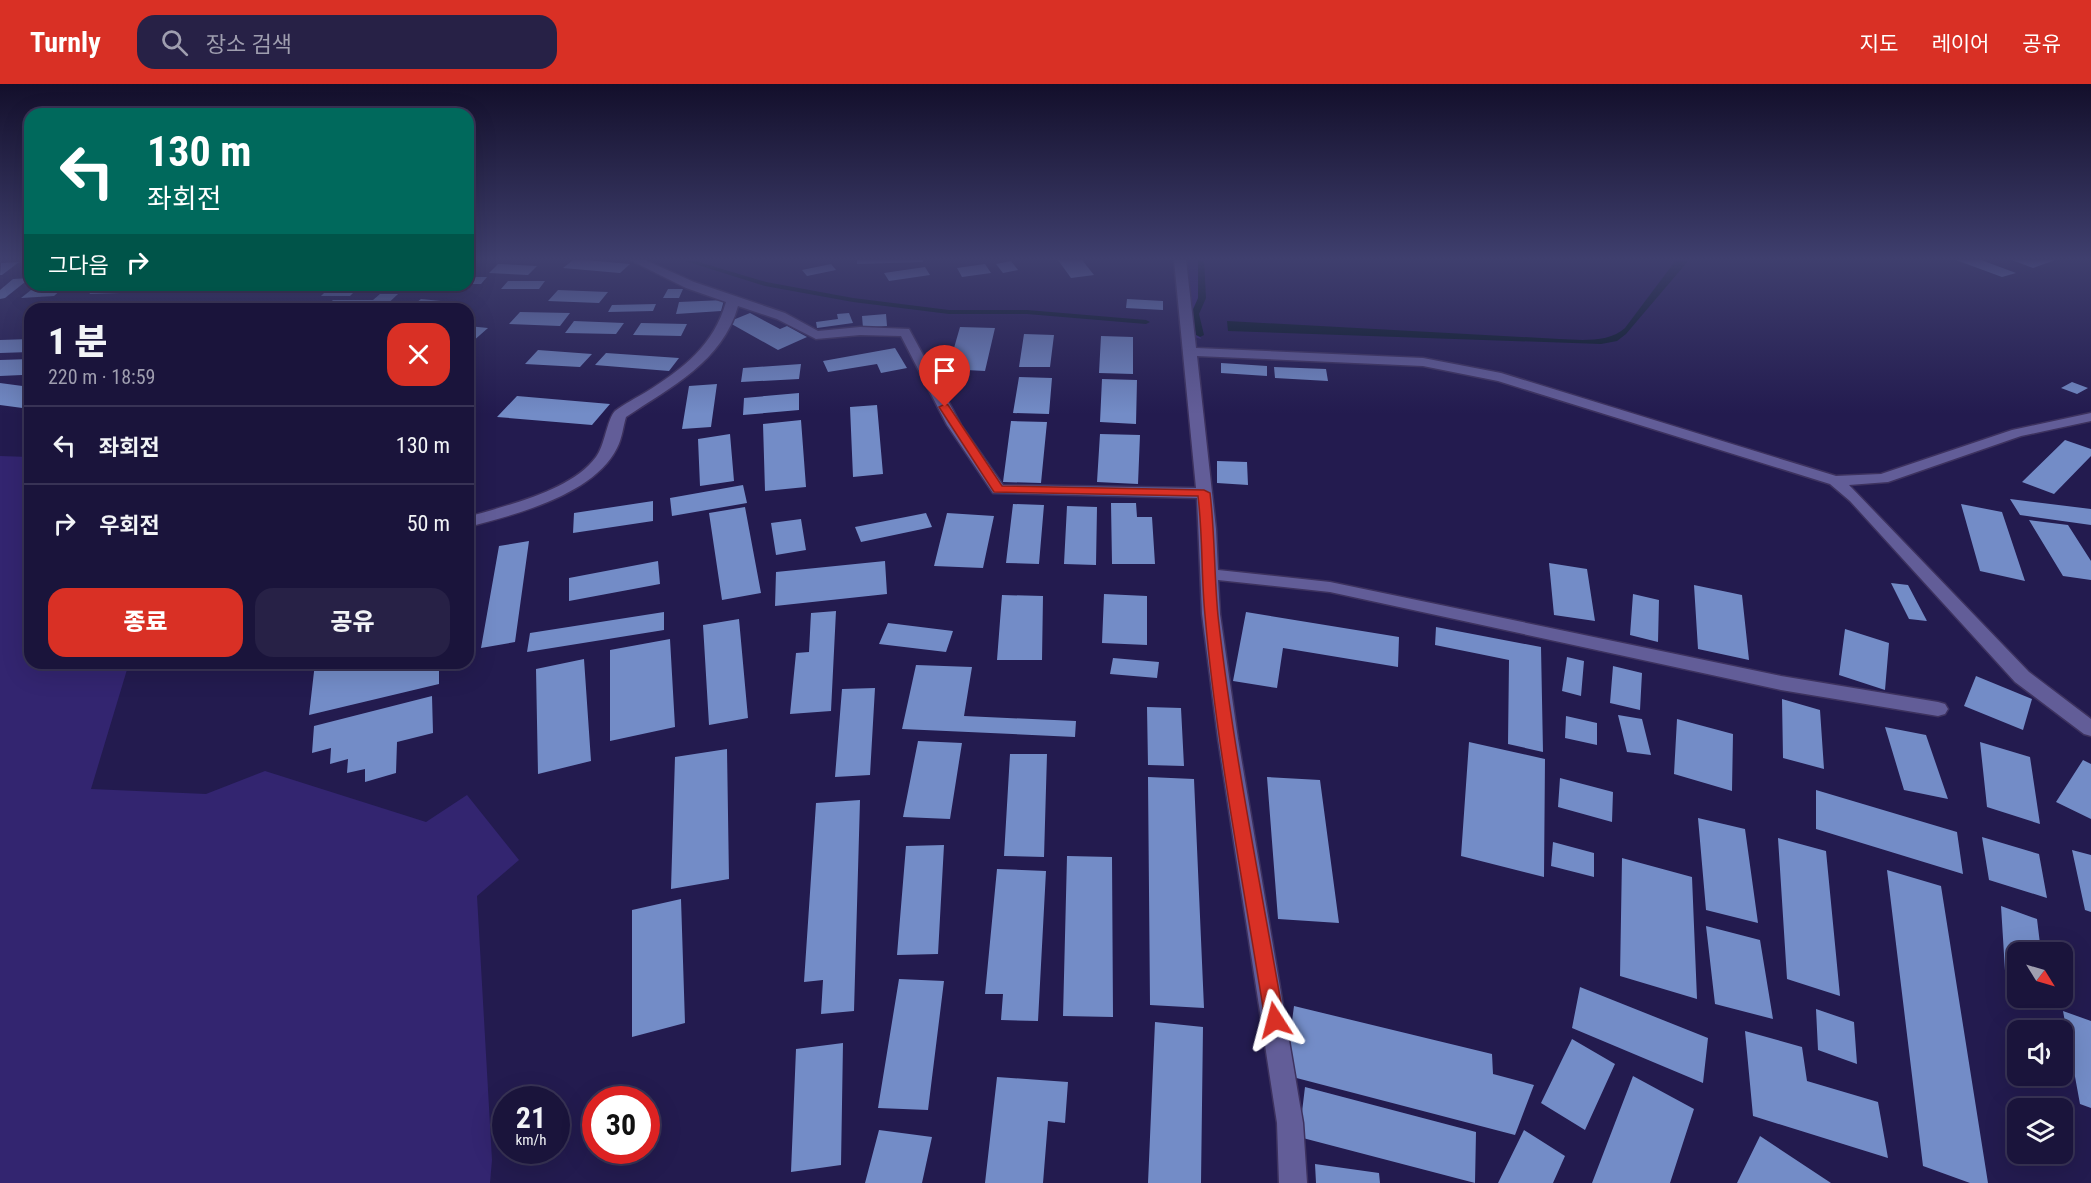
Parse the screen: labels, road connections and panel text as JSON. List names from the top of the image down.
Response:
{
  "north": "bottom right",
  "page": {
    "header": "Turnly",
    "search": "장소 검색",
    "nav": ["지도", "레이어", "공유"],
    "turn": ["130 m", "좌회전"],
    "then": "그다음",
    "heading": ["1 분", "220 m · 18:59"],
    "list": [
      {
        "name": "좌회전",
        "value": "130 m"
      },
      {
        "name": "우회전",
        "value": "50 m"
      }
    ],
    "buttons": ["종료", "공유"],
    "speed": "21 km/h",
    "limit": "30"
  }
}
